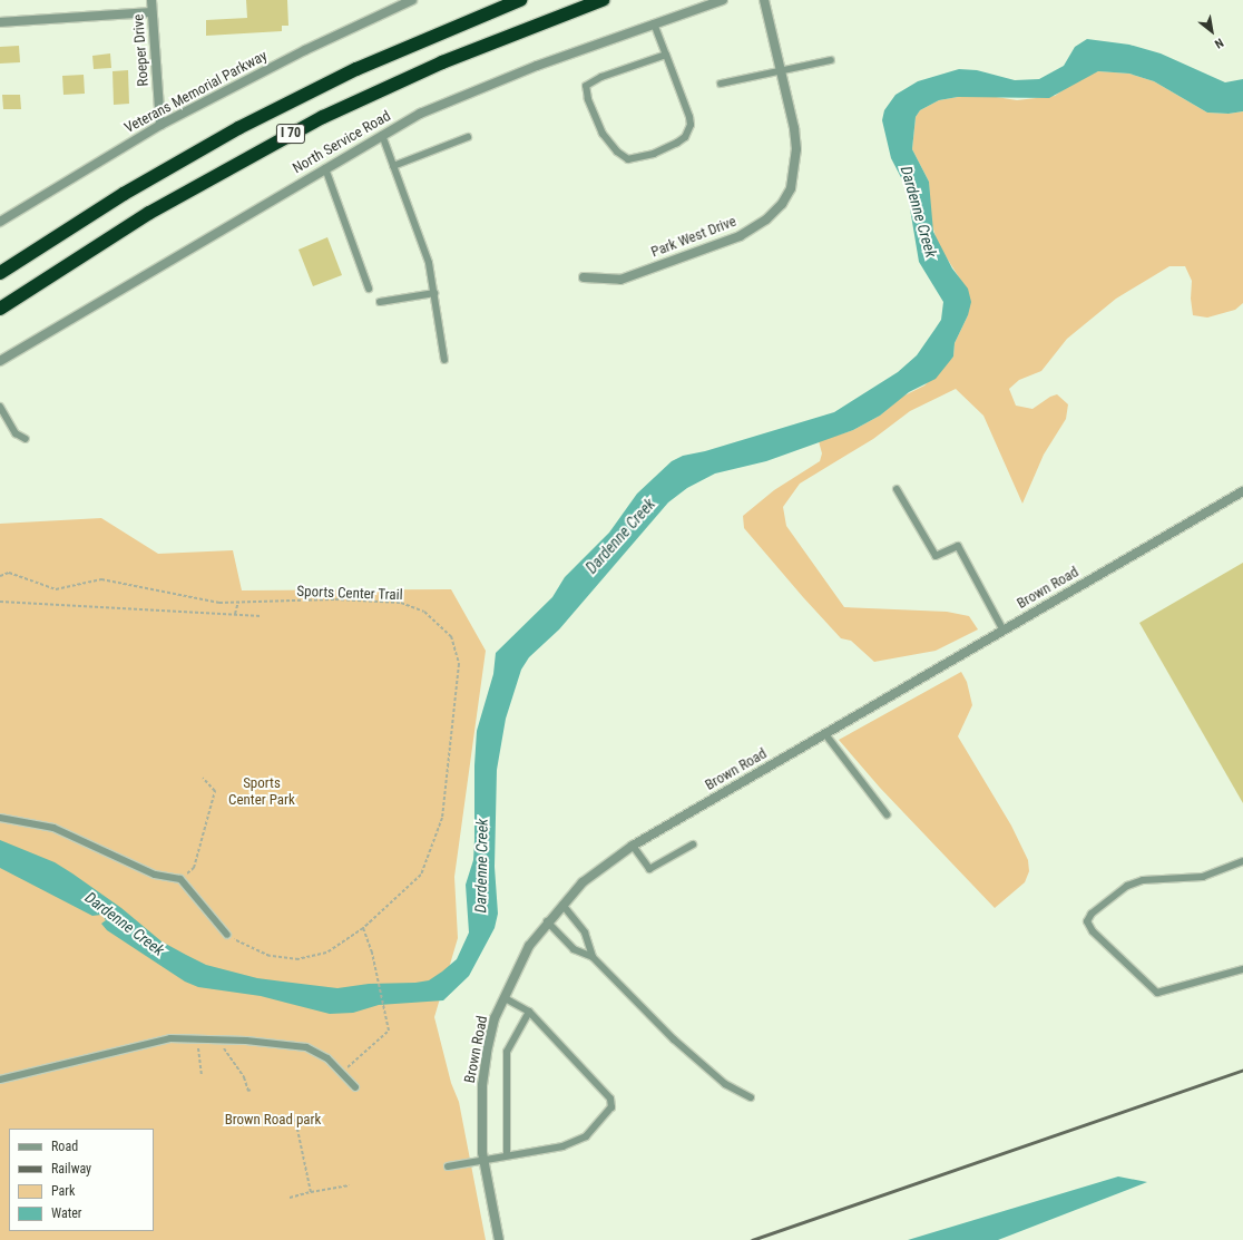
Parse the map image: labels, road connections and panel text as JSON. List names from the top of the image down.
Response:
{
  "streets": {
    "highway": ["I 70"],
    "street": [
      "Roeper Drive",
      "Veterans Memorial Parkway",
      "North Service Road",
      "Park West Drive",
      "Brown Road"
    ],
    "path": ["Sports Center Trail"]
  },
  "crossings": [
    ["Roeper Drive", "Veterans Memorial Parkway"]
  ],
  "water": ["Dardenne Creek"],
  "parks": ["Sports Center Park", "Brown Road park"],
  "legend": [
    "Road",
    "Railway",
    "Park",
    "Water"
  ],
  "north": "bottom right"
}
